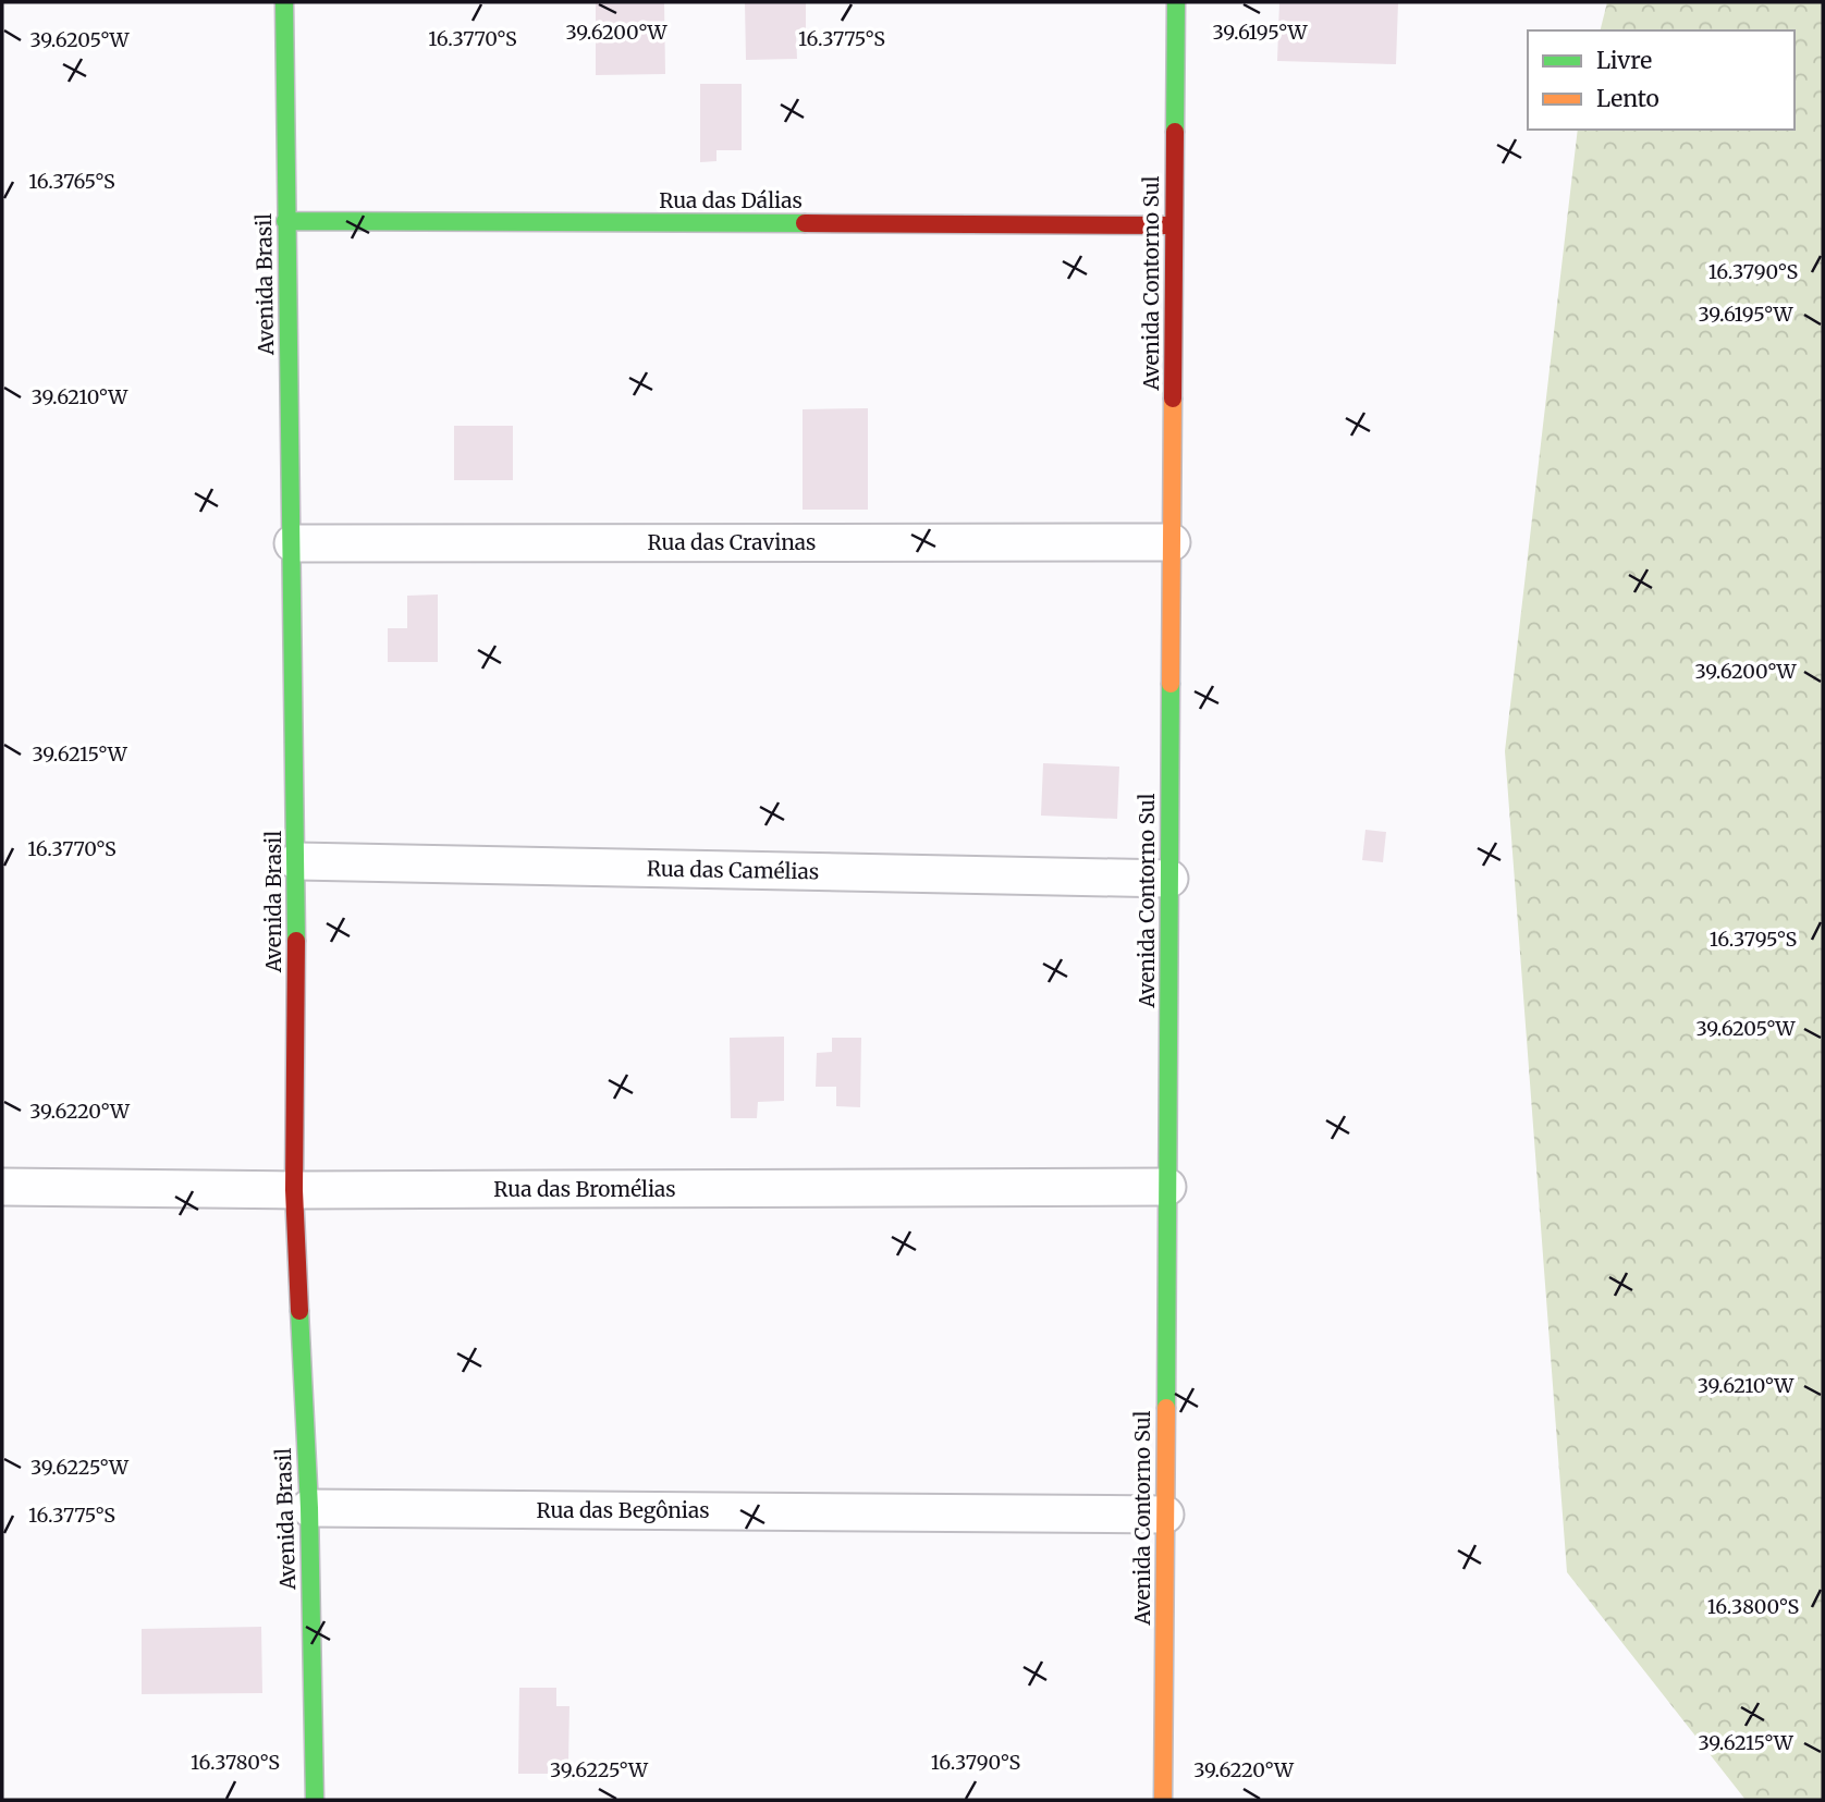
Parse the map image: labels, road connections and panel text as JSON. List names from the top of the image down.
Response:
{
  "streets": {
    "street": [
      "Rua das Dálias",
      "Avenida Contorno Sul",
      "Avenida Brasil",
      "Rua das Cravinas",
      "Rua das Camélias",
      "Rua das Bromélias",
      "Rua das Begônias"
    ]
  },
  "crossings": [
    ["Rua das Dálias", "Avenida Contorno Sul"],
    ["Rua das Dálias", "Avenida Brasil"],
    ["Avenida Contorno Sul", "Rua das Cravinas"],
    ["Avenida Contorno Sul", "Rua das Camélias"],
    ["Avenida Contorno Sul", "Rua das Bromélias"],
    ["Avenida Contorno Sul", "Rua das Begônias"],
    ["Avenida Brasil", "Rua das Cravinas"],
    ["Avenida Brasil", "Rua das Camélias"],
    ["Avenida Brasil", "Rua das Bromélias"],
    ["Avenida Brasil", "Rua das Begônias"]
  ],
  "legend": ["Livre", "Lento"],
  "coordinates": [
    "39.6200°W",
    "39.6195°W",
    "16.3770°S",
    "16.3775°S",
    "39.6205°W",
    "16.3765°S",
    "16.3790°S",
    "39.6210°W",
    "39.6215°W",
    "16.3795°S",
    "39.6220°W",
    "39.6225°W",
    "16.3800°S",
    "16.3780°S"
  ]
}
